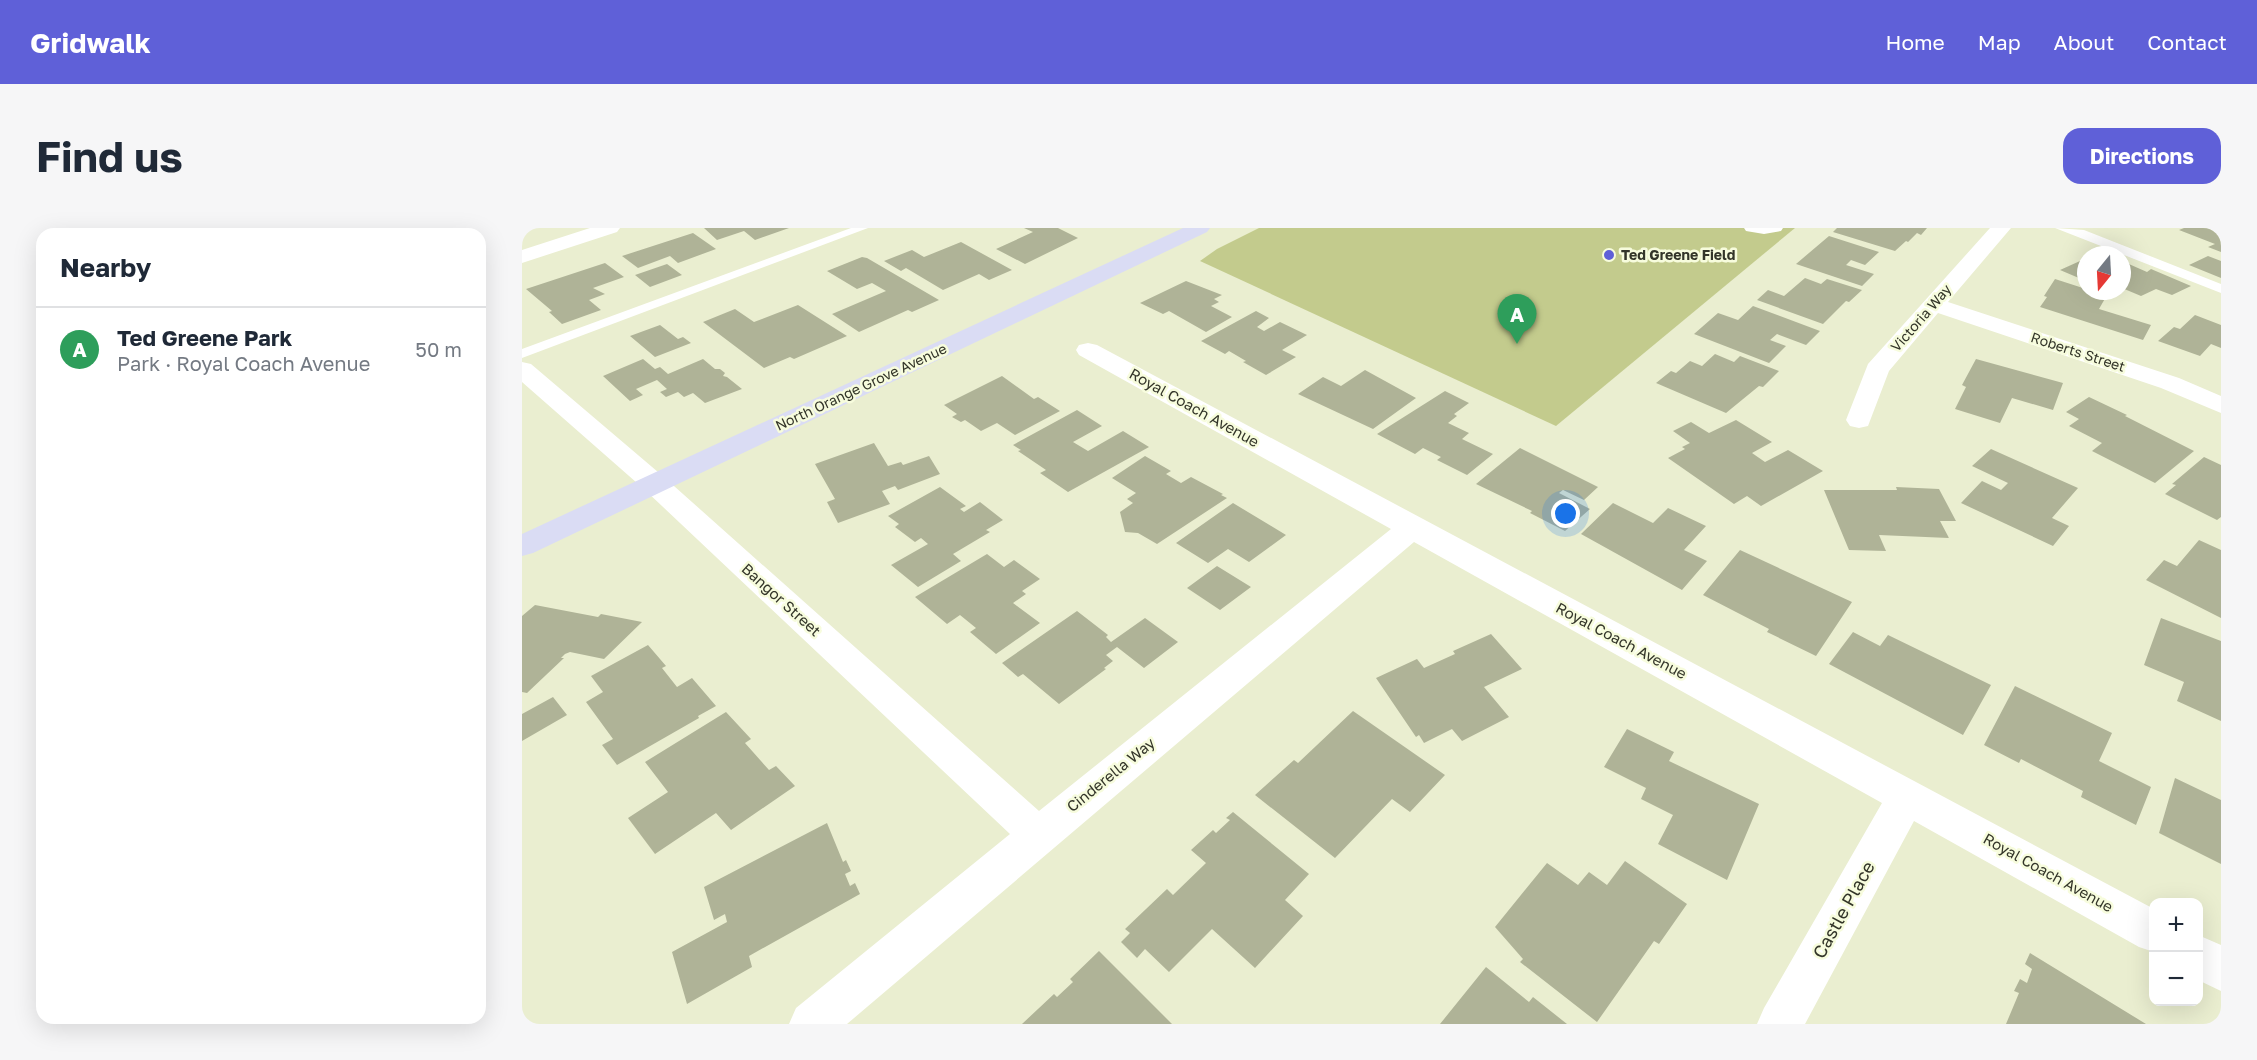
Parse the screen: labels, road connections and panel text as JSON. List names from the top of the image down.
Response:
{
  "streets": {
    "main road": ["North Orange Grove Avenue"],
    "street": [
      "Victoria Way",
      "Roberts Street",
      "Royal Coach Avenue",
      "Bangor Street",
      "Cinderella Way",
      "Castle Place"
    ]
  },
  "crossings": [
    ["Victoria Way", "Roberts Street"],
    ["North Orange Grove Avenue", "Bangor Street"],
    ["Royal Coach Avenue", "Cinderella Way"],
    ["Royal Coach Avenue", "Castle Place"],
    ["Bangor Street", "Cinderella Way"]
  ],
  "places": ["Ted Greene Field"],
  "north": "bottom",
  "page": {
    "header": "Gridwalk",
    "nav": [
      "Home",
      "Map",
      "About",
      "Contact"
    ],
    "buttons": "Directions",
    "title": "Find us",
    "heading": "Nearby",
    "pins": "A",
    "list": [
      {
        "mark": "A",
        "name": "Ted Greene Park",
        "note": "Park · Royal Coach Avenue",
        "value": "50 m"
      }
    ],
    "map_buttons": ["+", "−"]
  }
}
